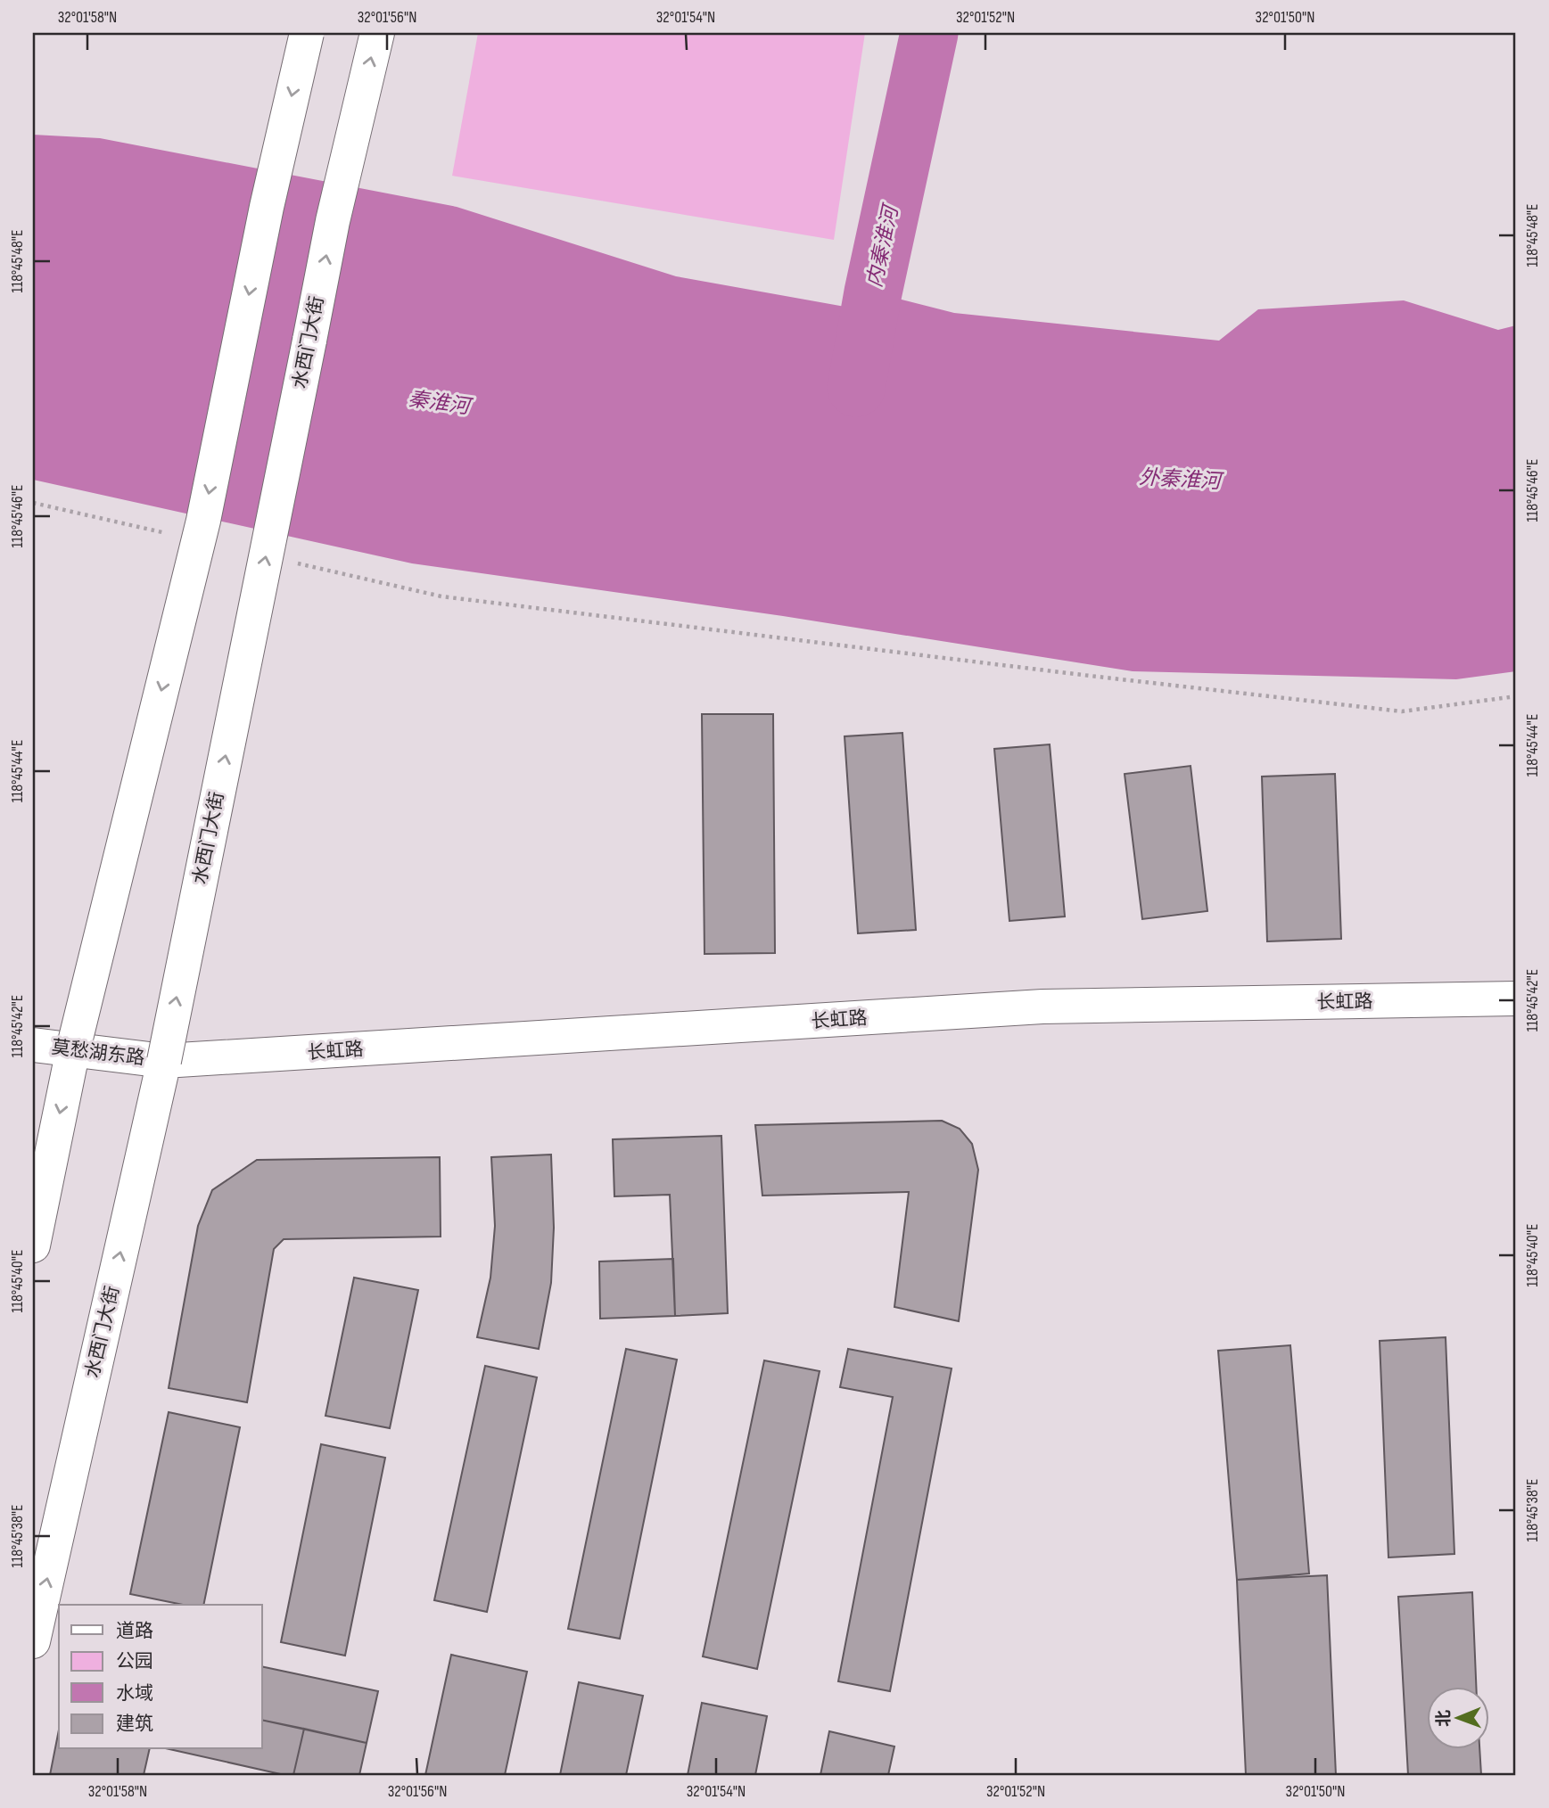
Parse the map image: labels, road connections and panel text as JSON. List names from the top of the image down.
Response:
{
  "streets": {
    "main road": ["水西门大街", "长虹路", "莫愁湖东路"]
  },
  "crossings": [
    ["水西门大街", "长虹路"],
    ["水西门大街", "莫愁湖东路"],
    ["长虹路", "莫愁湖东路"]
  ],
  "water": ["内秦淮河", "秦淮河", "外秦淮河"],
  "legend": [
    "道路",
    "公园",
    "水域",
    "建筑"
  ],
  "north": "left",
  "coordinates": [
    "32°01'58\"N",
    "32°01'56\"N",
    "32°01'54\"N",
    "32°01'52\"N",
    "32°01'50\"N",
    "118°45'48\"E",
    "118°45'46\"E",
    "118°45'44\"E",
    "118°45'42\"E",
    "118°45'40\"E",
    "118°45'38\"E"
  ]
}
